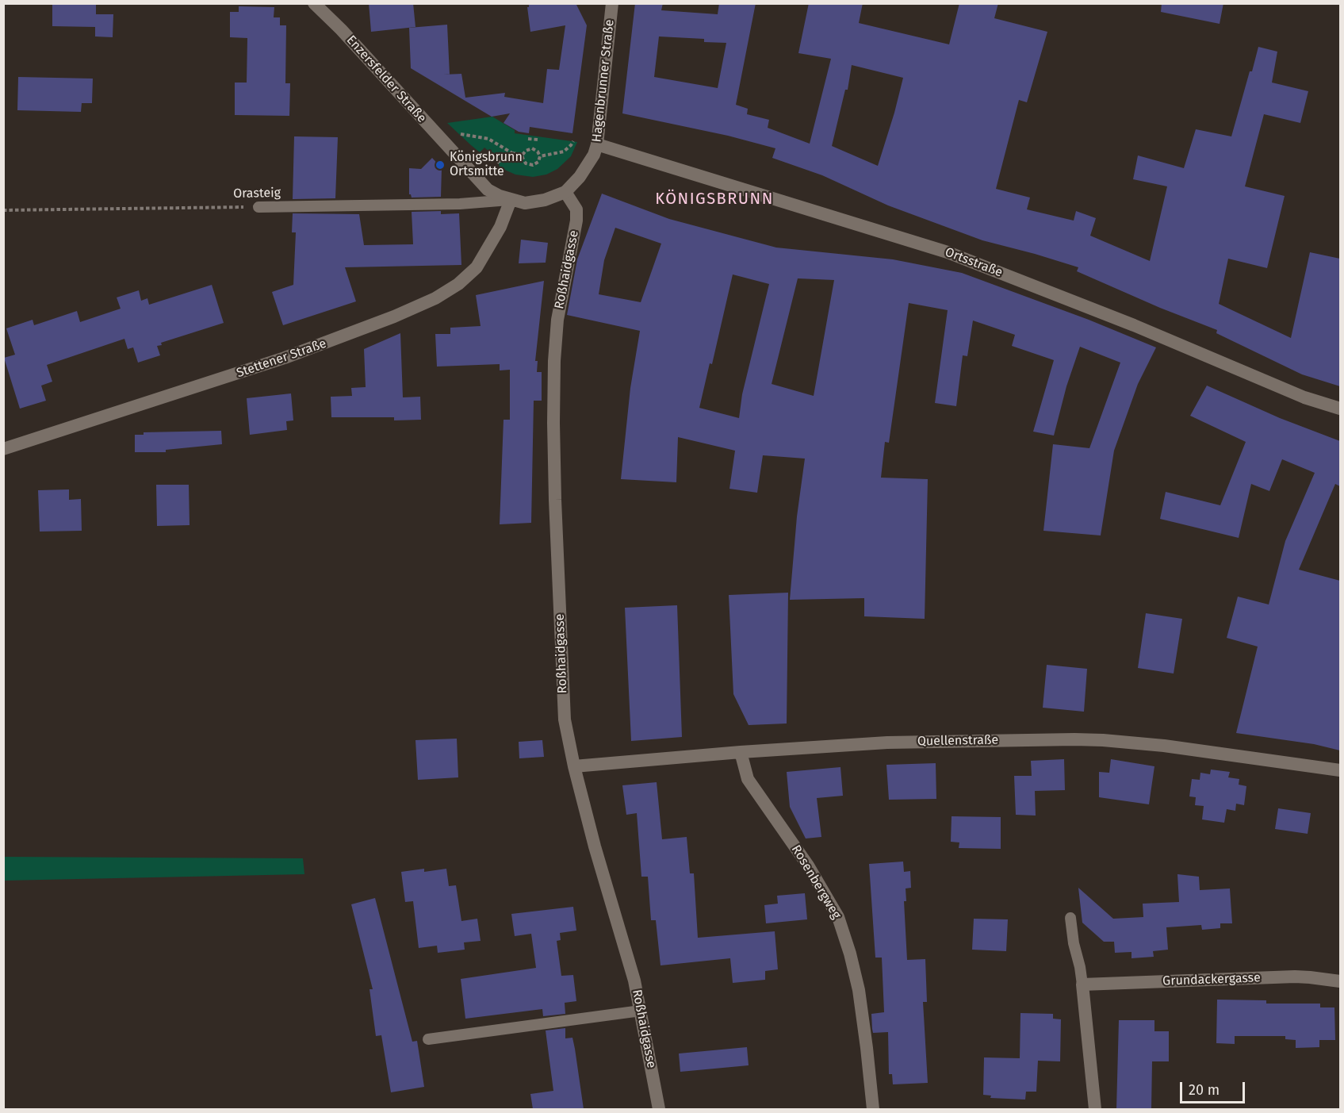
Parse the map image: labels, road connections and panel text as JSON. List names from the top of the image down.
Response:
{
  "streets": {
    "street": [
      "Enzersfelder Straße",
      "Hagenbrunner Straße",
      "Ortsstraße",
      "Roßhaidgasse",
      "Stettener Straße",
      "Quellenstraße",
      "Rosenbergweg",
      "Grundackergasse"
    ],
    "lane": ["Orasteig"]
  },
  "crossings": [
    ["Enzersfelder Straße", "Hagenbrunner Straße"],
    ["Hagenbrunner Straße", "Orasteig"],
    ["Hagenbrunner Straße", "Ortsstraße"],
    ["Hagenbrunner Straße", "Roßhaidgasse"],
    ["Hagenbrunner Straße", "Stettener Straße"],
    ["Orasteig", "Stettener Straße"],
    ["Roßhaidgasse", "Quellenstraße"],
    ["Quellenstraße", "Rosenbergweg"]
  ],
  "districts": ["KÖNIGSBRUNN"],
  "places": ["Königsbrunn Ortsmitte"],
  "scale_bar": "20 m"
}
